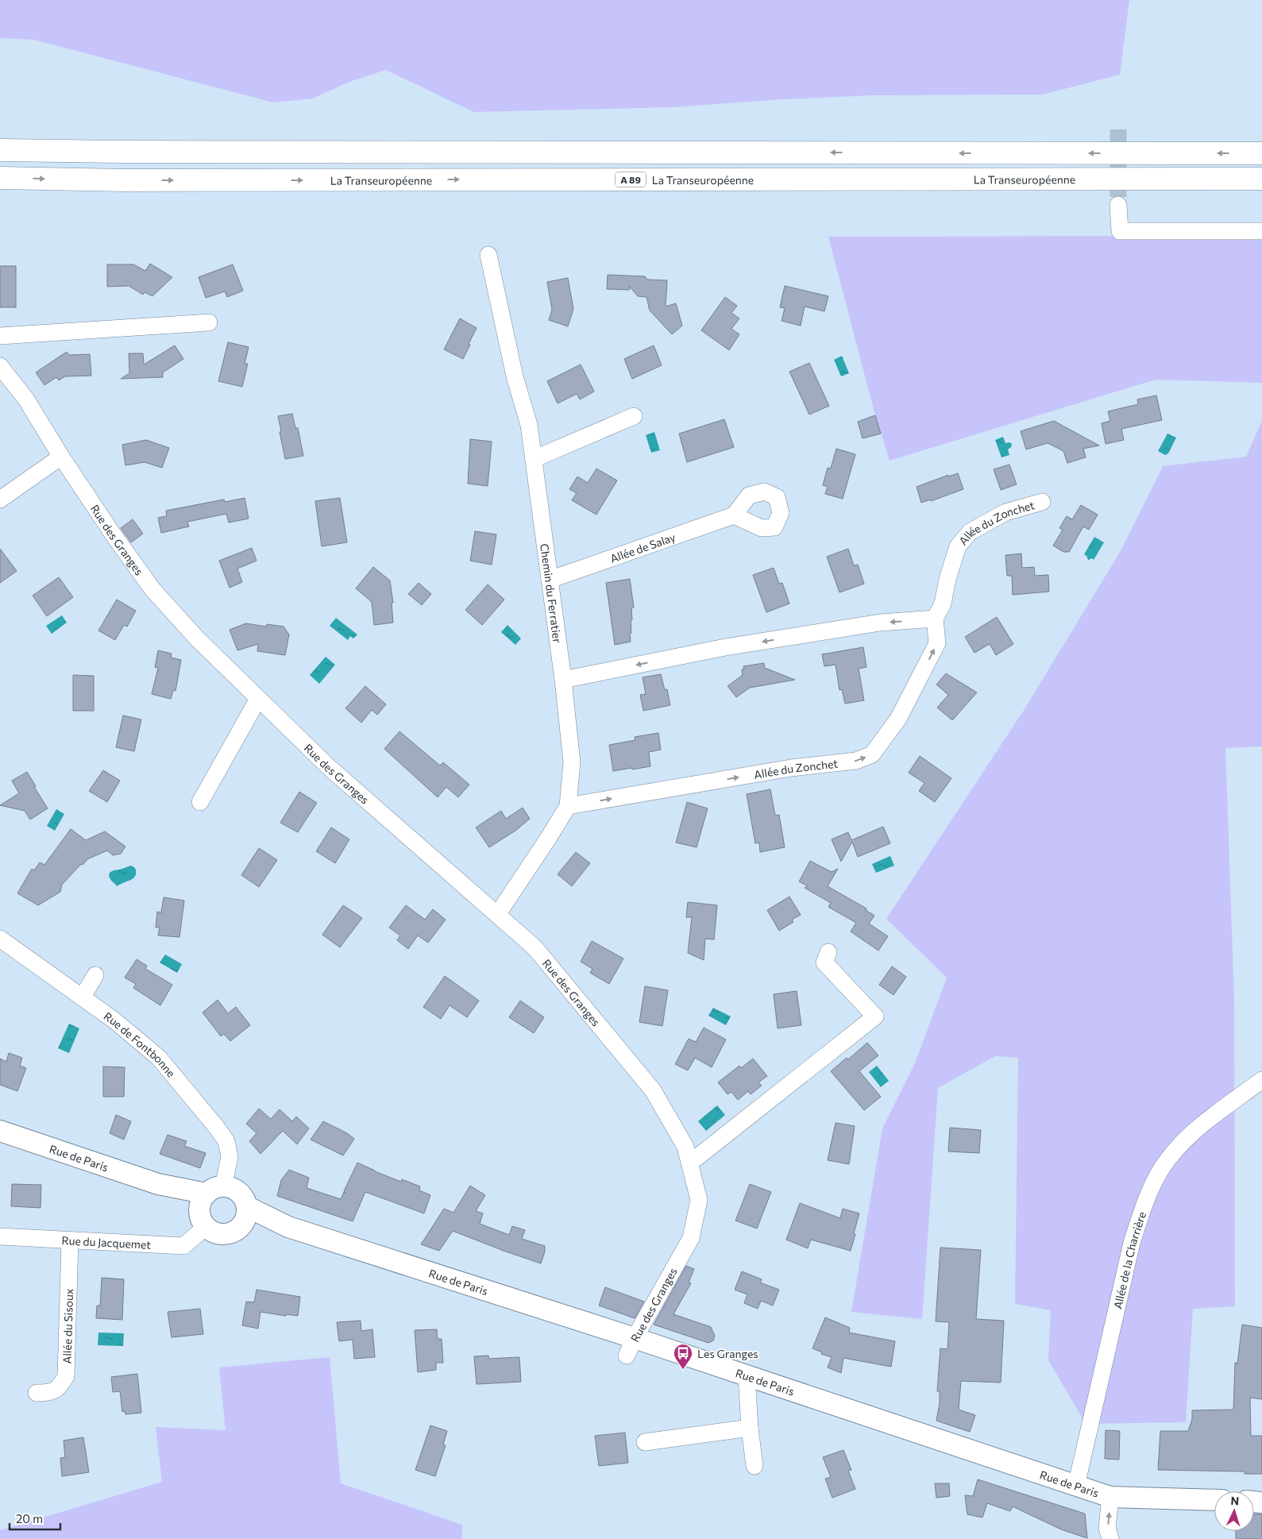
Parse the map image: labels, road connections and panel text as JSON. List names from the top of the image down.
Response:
{
  "streets": {
    "highway": ["La Transeuropéenne", "A 89"],
    "main road": ["Rue de Paris"],
    "street": [
      "Allée du Zonchet",
      "Rue des Granges",
      "Allée de Salay",
      "Chemin du Ferratier",
      "Rue de Fontbonne",
      "Rue du Jacquemet",
      "Allée de la Charrière",
      "Allée du Sisoux"
    ]
  },
  "crossings": [
    ["Allée du Zonchet", "Chemin du Ferratier"],
    ["Rue des Granges", "Chemin du Ferratier"],
    ["Rue des Granges", "Rue de Paris"],
    ["Allée de Salay", "Chemin du Ferratier"],
    ["Rue de Fontbonne", "Rue de Paris"],
    ["Rue de Fontbonne", "Rue du Jacquemet"],
    ["Rue de Paris", "Rue du Jacquemet"],
    ["Rue de Paris", "Allée de la Charrière"],
    ["Rue du Jacquemet", "Allée du Sisoux"]
  ],
  "places": {
    "bus stop": ["Les Granges"]
  },
  "scale_bar": "20 m",
  "north": "top"
}
